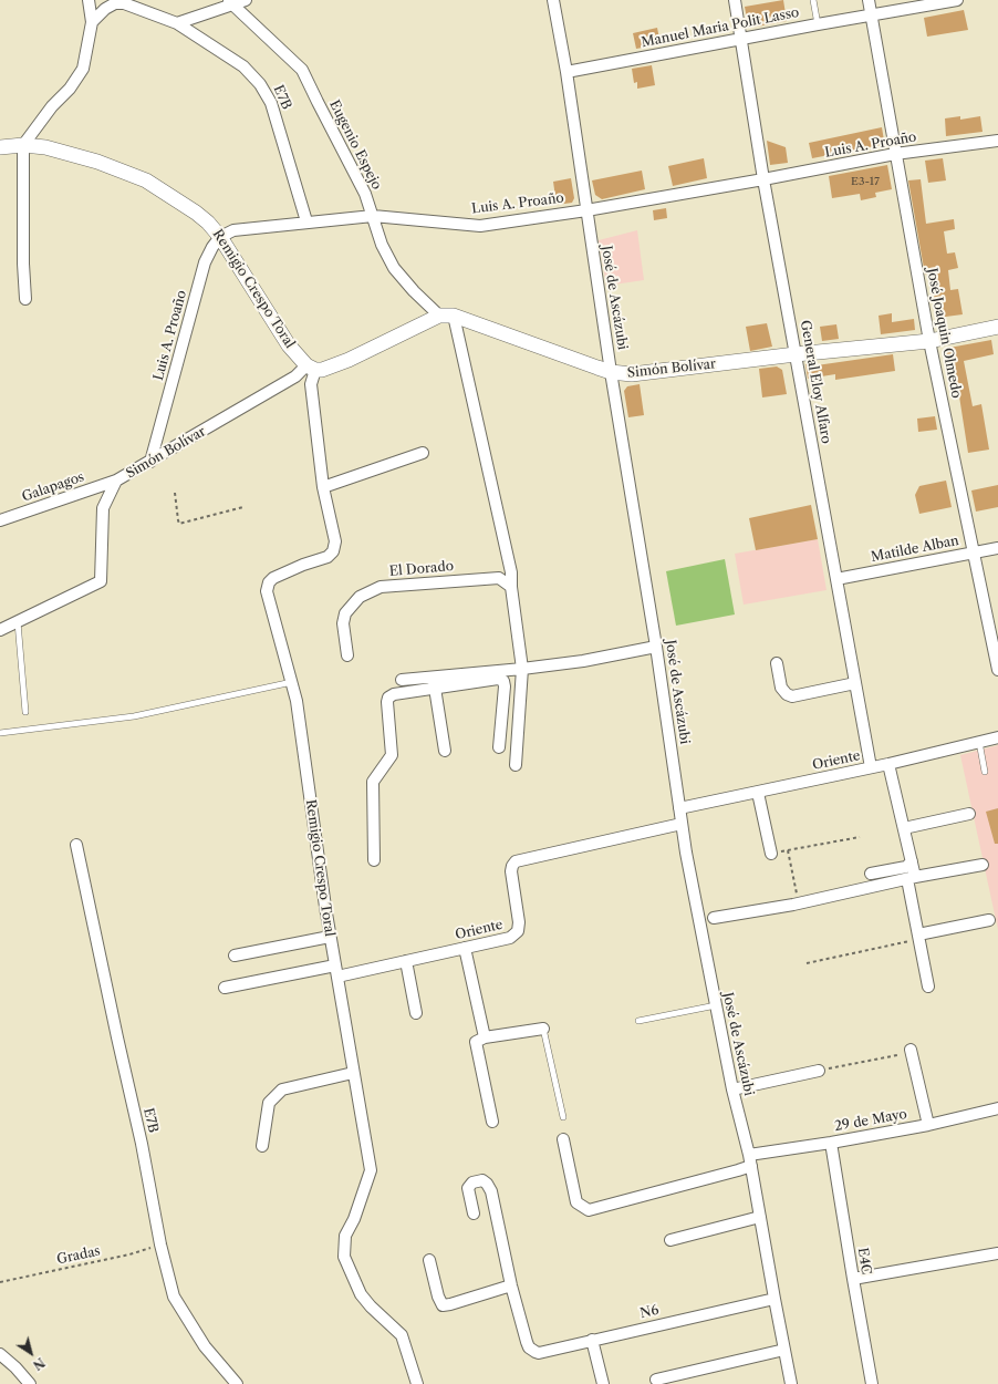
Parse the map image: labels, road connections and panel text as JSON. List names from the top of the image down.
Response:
{
  "streets": {
    "street": [
      "Manuel Maria Polit Lasso",
      "E7B",
      "Eugenio Espejo",
      "Luis A. Proaño",
      "Remigio Crespo Toral",
      "José de Ascázubi",
      "José Joaquin Olmedo",
      "Simón Bolívar",
      "General Eloy Alfaro",
      "Galapagos",
      "Matilde Alban",
      "El Dorado",
      "Oriente",
      "29 de Mayo",
      "E4C",
      "N6"
    ],
    "path": ["Gradas"]
  },
  "crossings": [
    ["Manuel Maria Polit Lasso", "José de Ascázubi"],
    ["Manuel Maria Polit Lasso", "José Joaquin Olmedo"],
    ["Manuel Maria Polit Lasso", "General Eloy Alfaro"],
    ["E7B", "Luis A. Proaño"],
    ["E7B", "Gradas"],
    ["Eugenio Espejo", "Luis A. Proaño"],
    ["Eugenio Espejo", "Simón Bolívar"],
    ["Luis A. Proaño", "Remigio Crespo Toral"],
    ["Luis A. Proaño", "José de Ascázubi"],
    ["Luis A. Proaño", "José Joaquin Olmedo"],
    ["Luis A. Proaño", "Simón Bolívar"],
    ["Luis A. Proaño", "General Eloy Alfaro"],
    ["Remigio Crespo Toral", "Simón Bolívar"],
    ["Remigio Crespo Toral", "Oriente"],
    ["José de Ascázubi", "Simón Bolívar"],
    ["José de Ascázubi", "Oriente"],
    ["José de Ascázubi", "29 de Mayo"],
    ["José de Ascázubi", "N6"],
    ["José Joaquin Olmedo", "Simón Bolívar"],
    ["José Joaquin Olmedo", "Matilde Alban"],
    ["Simón Bolívar", "General Eloy Alfaro"],
    ["Simón Bolívar", "Galapagos"],
    ["General Eloy Alfaro", "Matilde Alban"],
    ["General Eloy Alfaro", "Oriente"],
    ["29 de Mayo", "E4C"]
  ],
  "house_numbers": ["E3-17"],
  "north": "bottom right"
}
